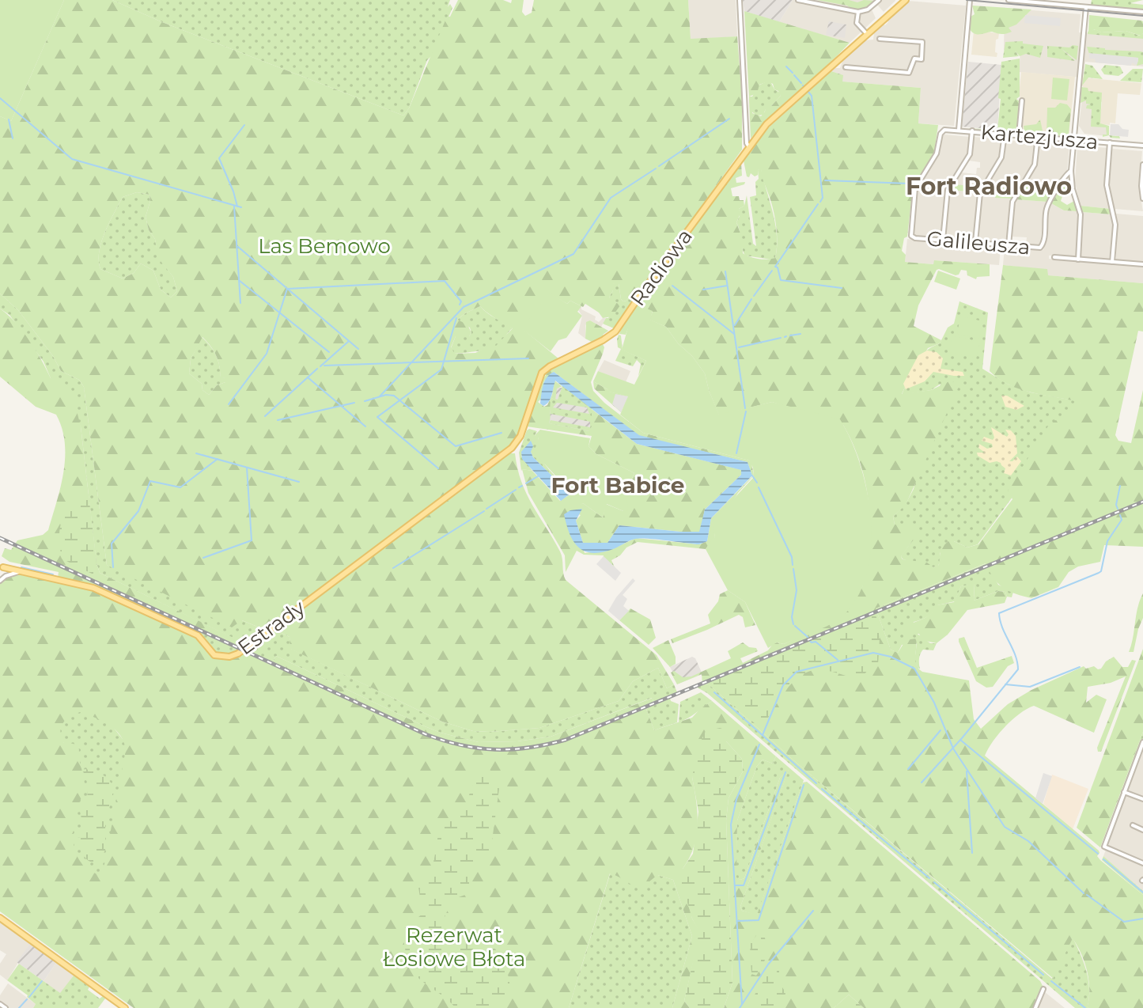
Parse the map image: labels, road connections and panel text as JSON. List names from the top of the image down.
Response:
{
  "streets": {
    "main road": ["Radiowa", "Estrady"],
    "street": ["Kartezjusza", "Galileusza"]
  },
  "crossings": [
    ["Kartezjusza", "Galileusza"],
    ["Radiowa", "Estrady"]
  ],
  "districts": ["Fort Radiowo", "Fort Babice"],
  "parks": ["Las Bemowo", "Rezerwat Łosiowe Błota"]
}
